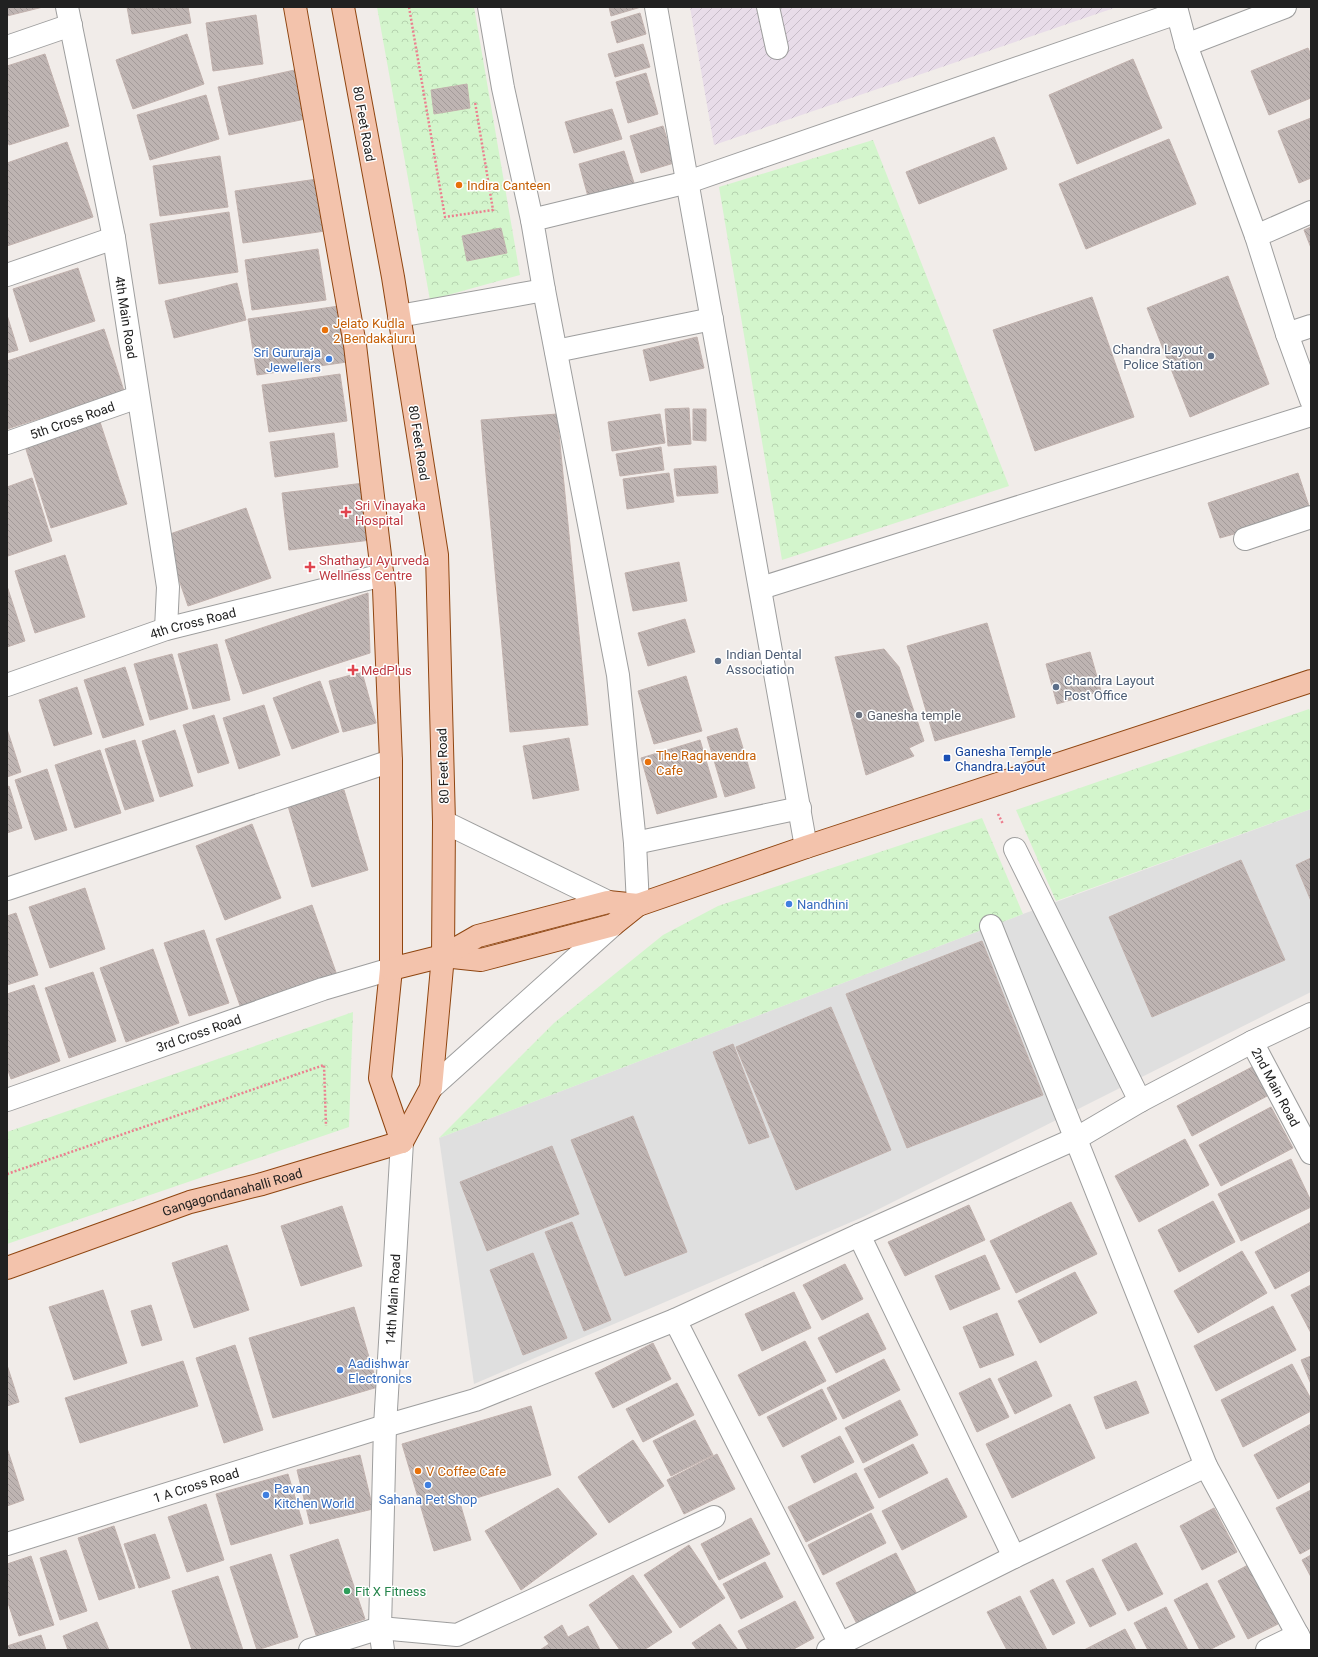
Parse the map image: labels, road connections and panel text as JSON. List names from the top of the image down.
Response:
{
  "streets": {
    "main road": ["80 Feet Road", "Gangagondanahalli Road"],
    "street": [
      "4th Main Road",
      "5th Cross Road",
      "4th Cross Road",
      "3rd Cross Road",
      "2nd Main Road",
      "14th Main Road",
      "1 A Cross Road"
    ]
  },
  "crossings": [
    ["4th Main Road", "5th Cross Road"],
    ["4th Main Road", "4th Cross Road"],
    ["2nd Main Road", "1 A Cross Road"],
    ["Gangagondanahalli Road", "14th Main Road"],
    ["14th Main Road", "1 A Cross Road"]
  ],
  "places": {
    "other": [
      "Indira Canteen",
      "Jelato Kudla 2 Bendakaluru",
      "Chandra Layout Police Station",
      "Sri Gururaja Jewellers",
      "Indian Dental Association",
      "Chandra Layout Post Office",
      "Ganesha temple",
      "The Raghavendra Cafe",
      "Nandhini",
      "Aadishwar Electronics",
      "V Coffee Cafe",
      "Sahana Pet Shop",
      "Pavan Kitchen World",
      "Fit X Fitness"
    ],
    "health": ["Sri Vinayaka Hospital", "Shathayu Ayurveda Wellness Centre", "MedPlus"],
    "transit": ["Ganesha Temple Chandra Layout"]
  }
}
